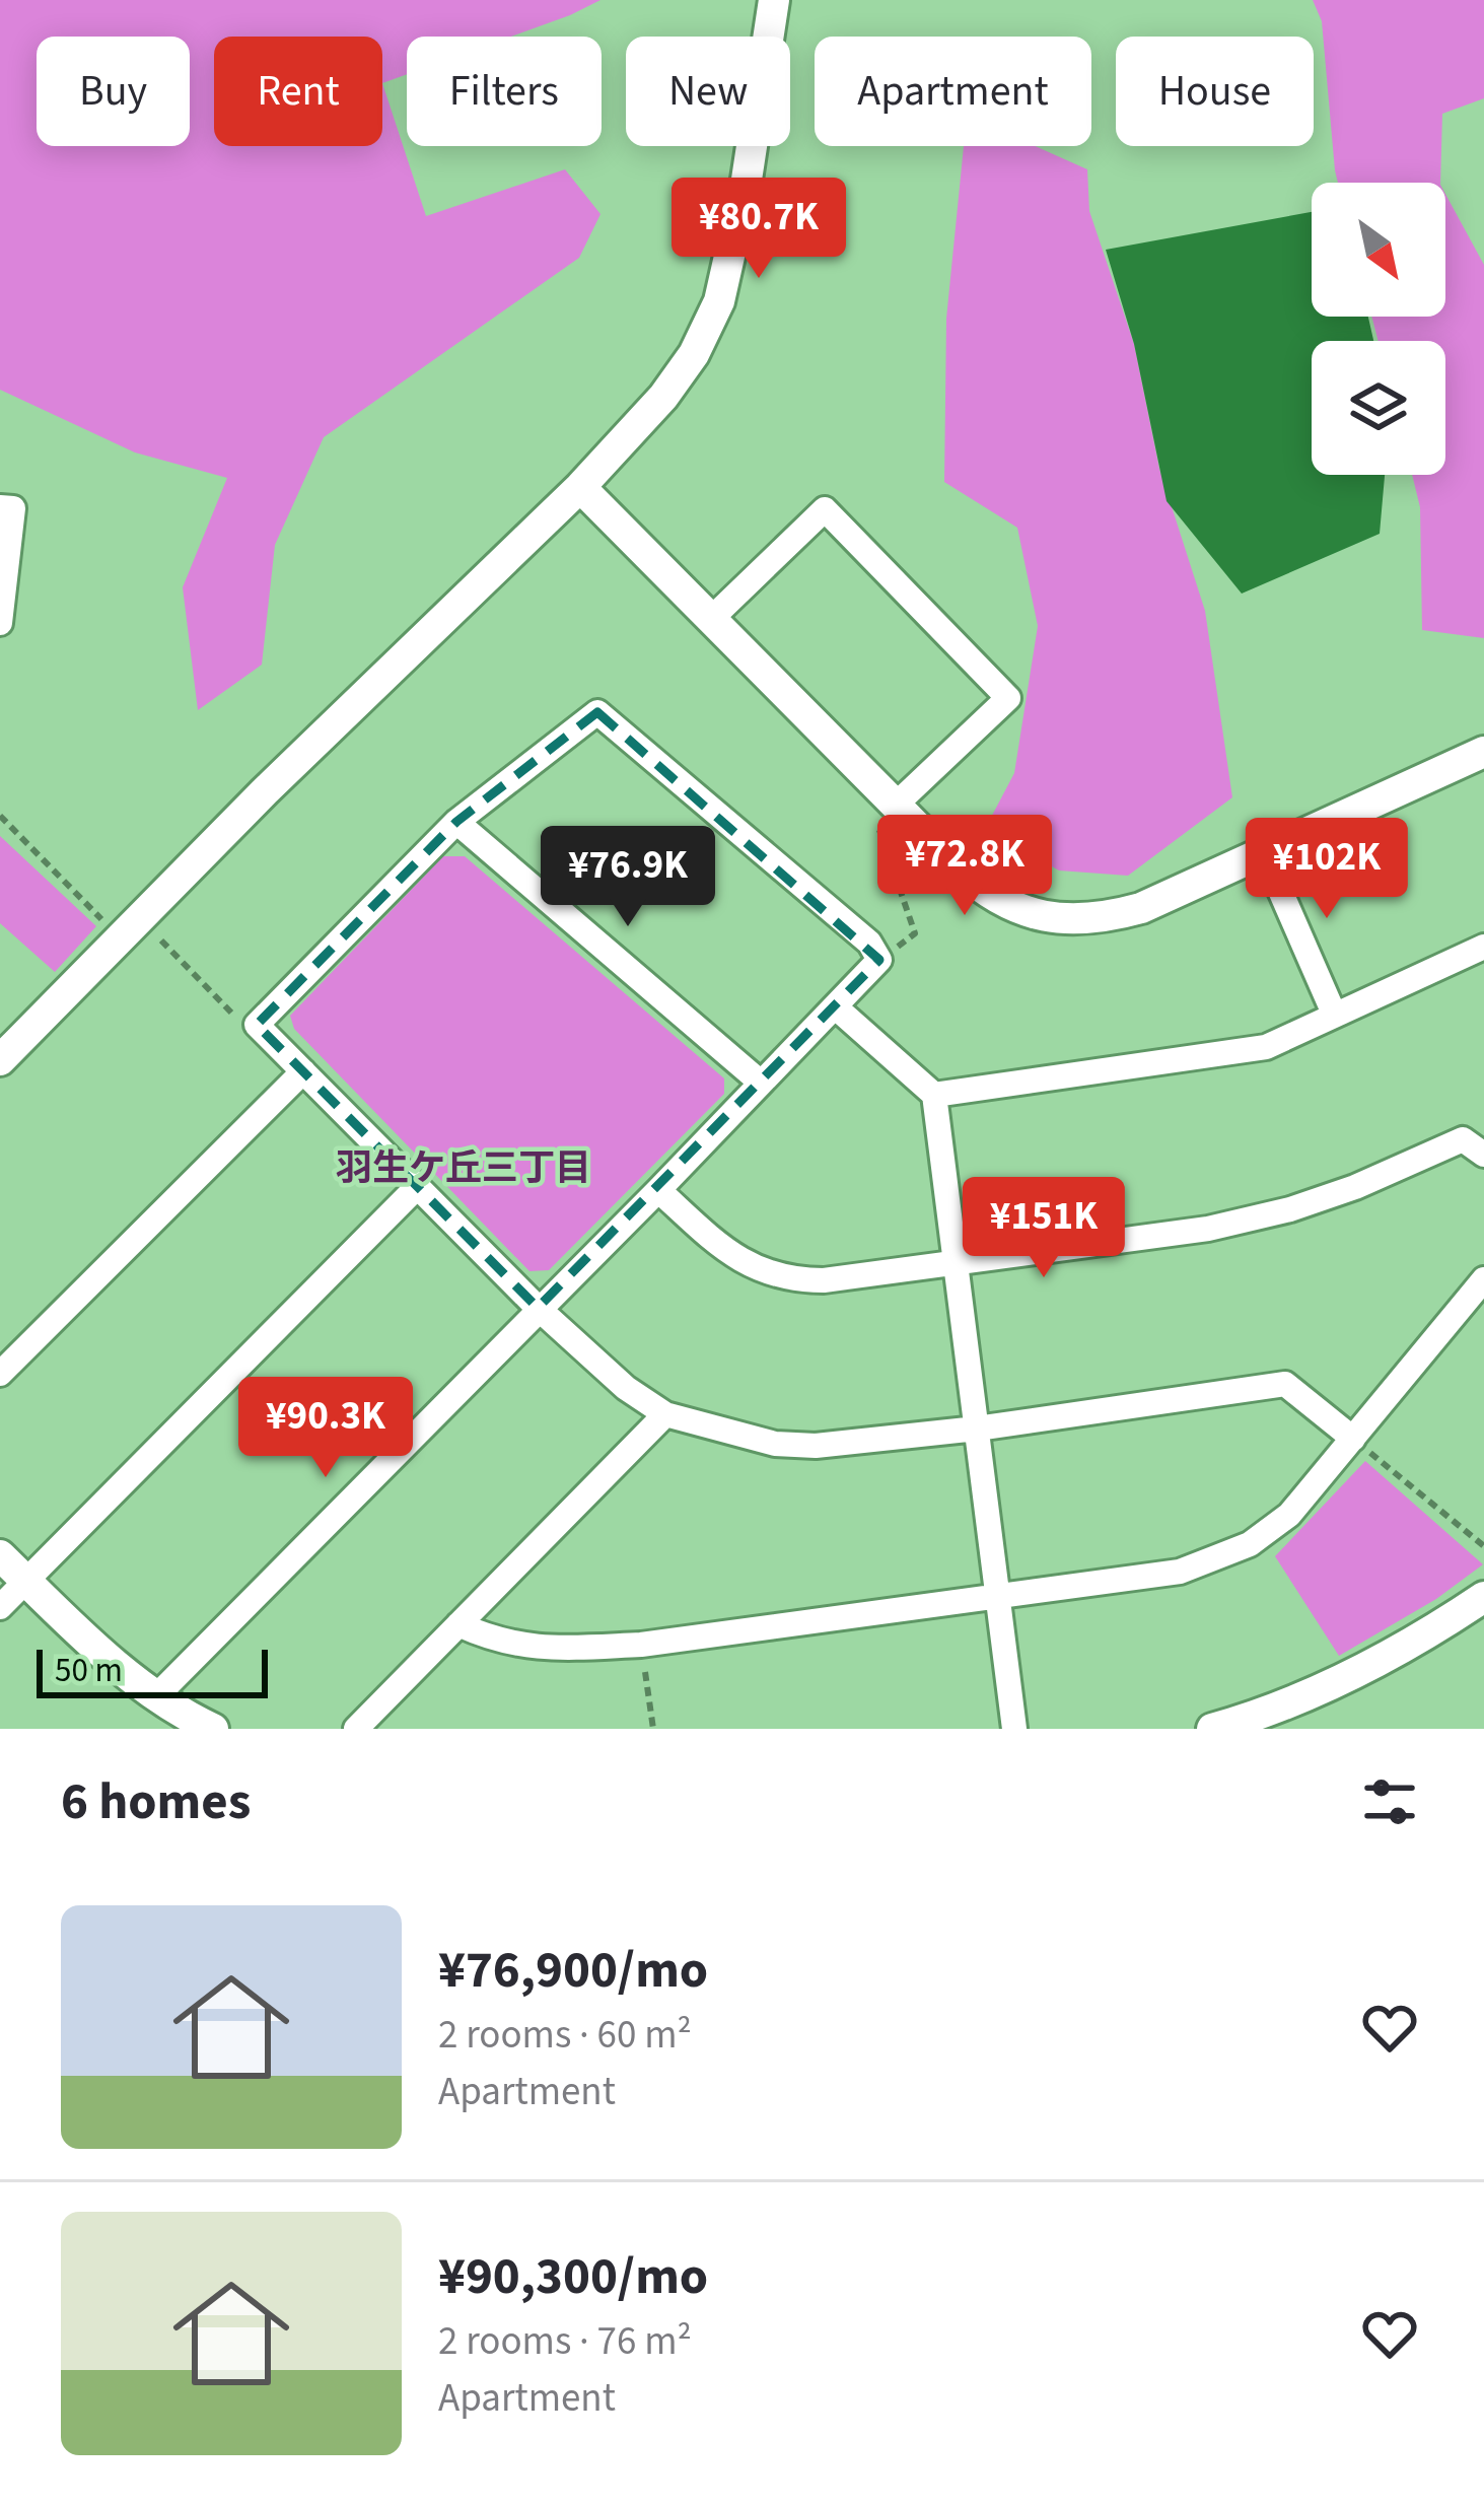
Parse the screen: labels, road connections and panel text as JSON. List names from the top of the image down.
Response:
{
  "districts": ["羽生ケ丘三丁目"],
  "scale_bar": "50 m",
  "north": "bottom right",
  "page": {
    "chip": [
      "Buy",
      "Rent",
      "Filters",
      "New",
      "Apartment",
      "House"
    ],
    "price": [
      "¥80.7K",
      "¥72.8K",
      "¥102K",
      "¥76.9K",
      "¥151K",
      "¥90.3K"
    ],
    "scale": "50 m",
    "heading": "6 homes",
    "list": [
      {
        "name": "¥76,900/mo",
        "note": "2 rooms · 60 m² · Apartment"
      },
      {
        "name": "¥90,300/mo",
        "note": "2 rooms · 76 m² · Apartment"
      }
    ]
  }
}
